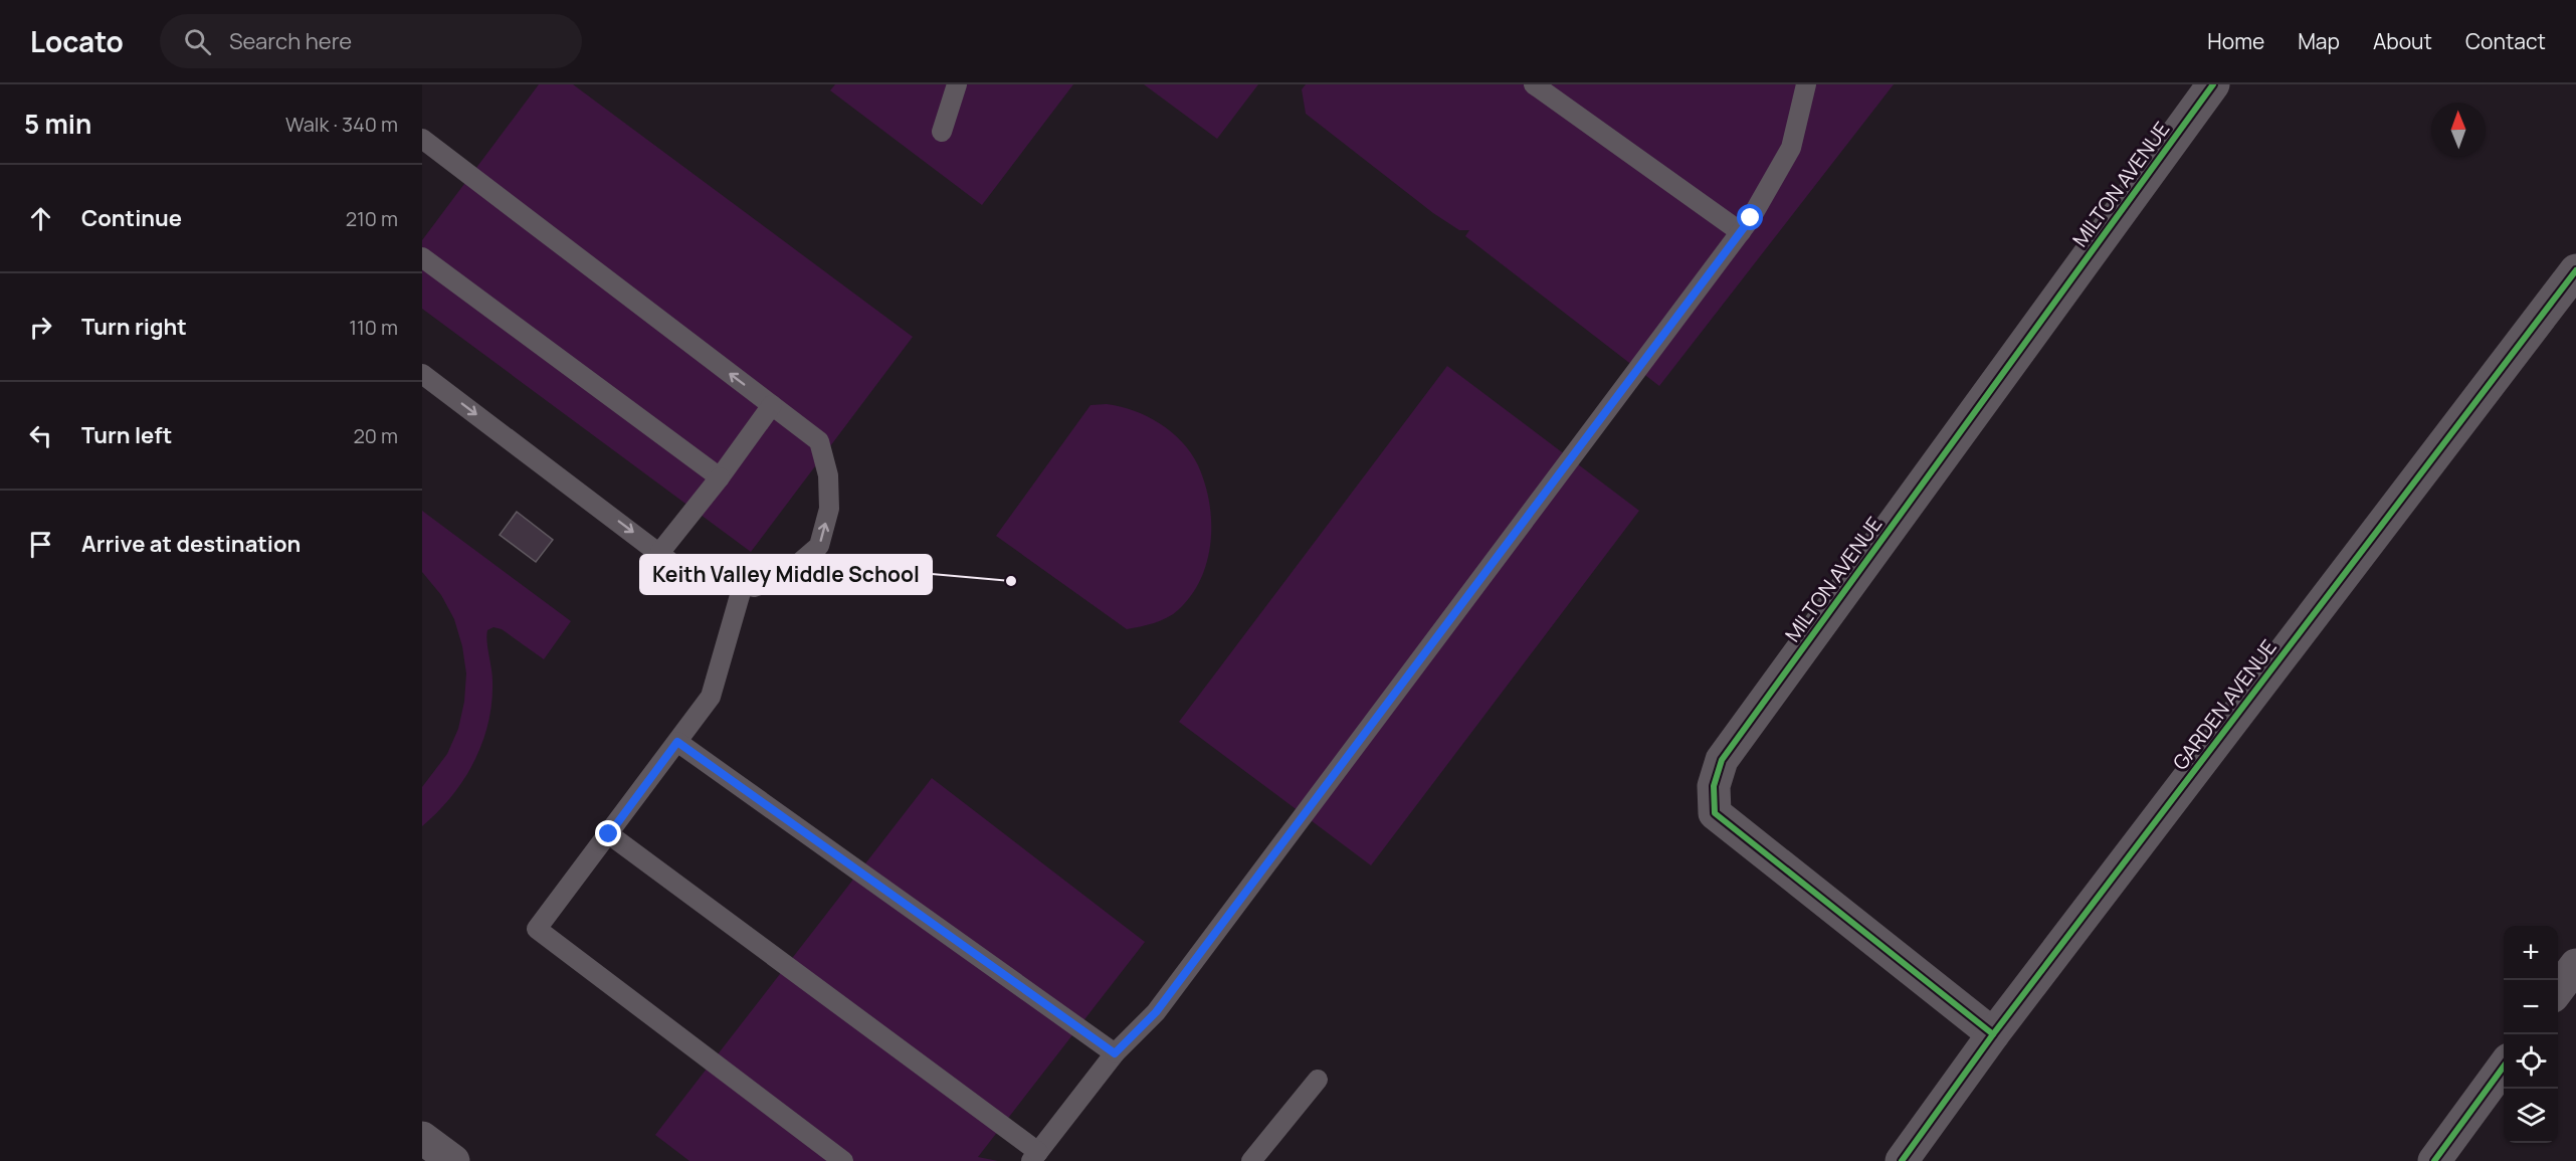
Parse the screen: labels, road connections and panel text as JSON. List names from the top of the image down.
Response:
{
  "streets": {
    "street": ["MILTON AVENUE", "GARDEN AVENUE"]
  },
  "crossings": [
    ["MILTON AVENUE", "GARDEN AVENUE"]
  ],
  "places": ["Keith Valley Middle School"],
  "north": "top",
  "page": {
    "header": "Locato",
    "search": "Search here",
    "nav": [
      "Home",
      "Map",
      "About",
      "Contact"
    ],
    "heading": ["5 min", "Walk · 340 m"],
    "list": [
      ["Continue", "210 m"],
      ["Turn right", "110 m"],
      ["Turn left", "20 m"],
      "Arrive at destination"
    ],
    "map_buttons": ["+", "−"]
  }
}
